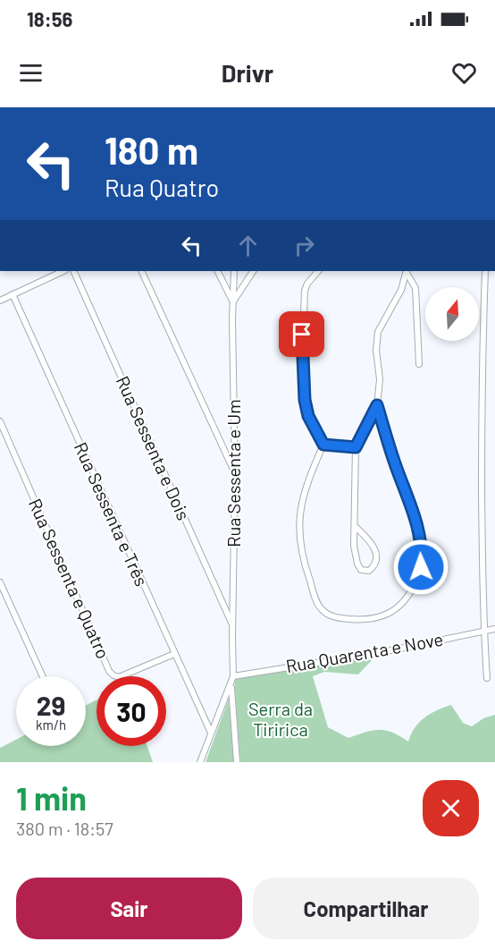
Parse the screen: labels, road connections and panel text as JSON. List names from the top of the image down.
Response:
{
  "streets": {
    "street": [
      "Rua Sessenta e Dois",
      "Rua Sessenta e Um",
      "Rua Sessenta e Três",
      "Rua Sessenta e Quatro",
      "Rua Quarenta e Nove"
    ]
  },
  "crossings": [
    ["Rua Sessenta e Dois", "Rua Sessenta e Um"],
    ["Rua Sessenta e Um", "Rua Quarenta e Nove"],
    ["Rua Sessenta e Três", "Rua Sessenta e Quatro"]
  ],
  "parks": ["Serra da Tiririca"],
  "north": "top",
  "page": {
    "status": "18:56",
    "header": "Drivr",
    "turn": ["180 m", "Rua Quatro"],
    "speed": "29 km/h",
    "limit": "30",
    "heading": ["1 min", "380 m · 18:57"],
    "buttons": ["Sair", "Compartilhar"]
  }
}
